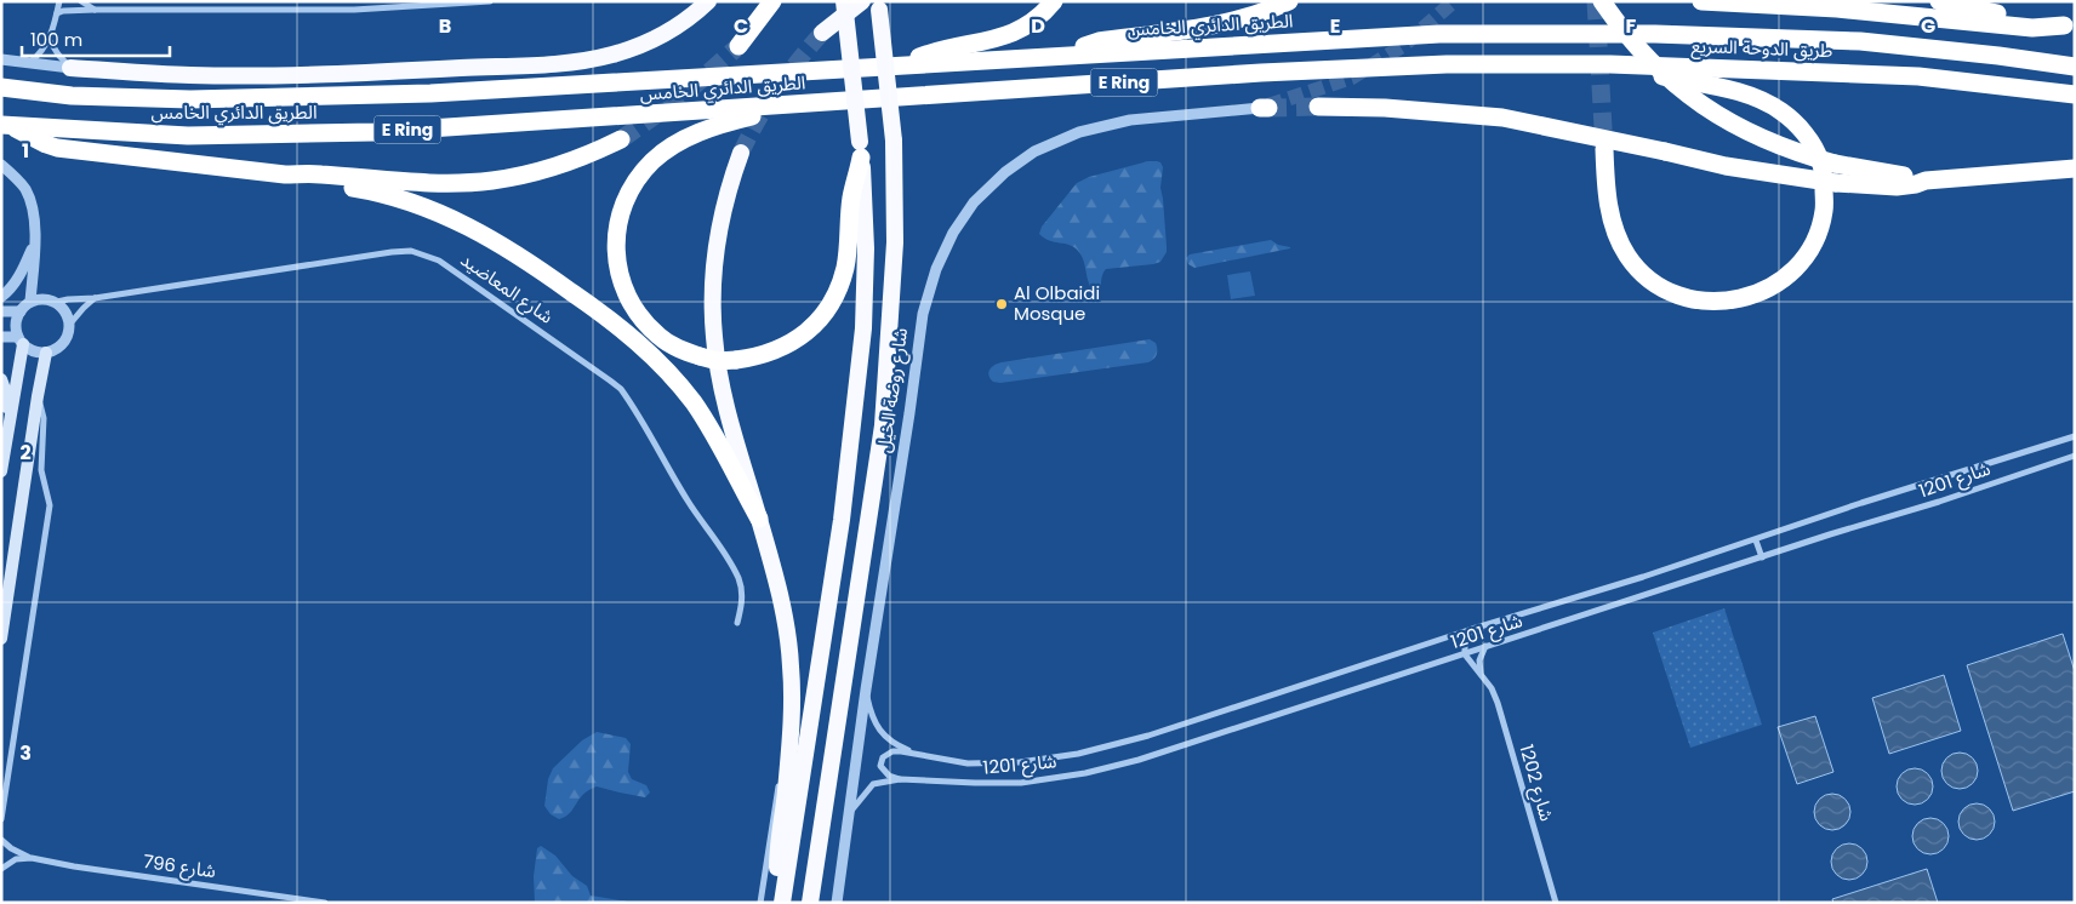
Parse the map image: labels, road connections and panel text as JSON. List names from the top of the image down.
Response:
{
  "streets": {
    "highway": [
      "الطريق الدائري الخامس",
      "طريق الدوحة السريع",
      "E Ring",
      "شارع روضة الخيل"
    ],
    "street": [
      "شارع المعاضيد",
      "شارع 1201",
      "شارع 1202",
      "شارع 796"
    ]
  },
  "crossings": [
    ["الطريق الدائري الخامس", "طريق الدوحة السريع"],
    ["شارع روضة الخيل", "شارع 1201"],
    ["شارع 1201", "شارع 1202"]
  ],
  "places": ["Al Olbaidi Mosque"],
  "scale_bar": "100 m",
  "grid": {
    "columns": [
      "B",
      "C",
      "D",
      "E",
      "F",
      "G"
    ],
    "rows": ["1", "2", "3"]
  }
}
